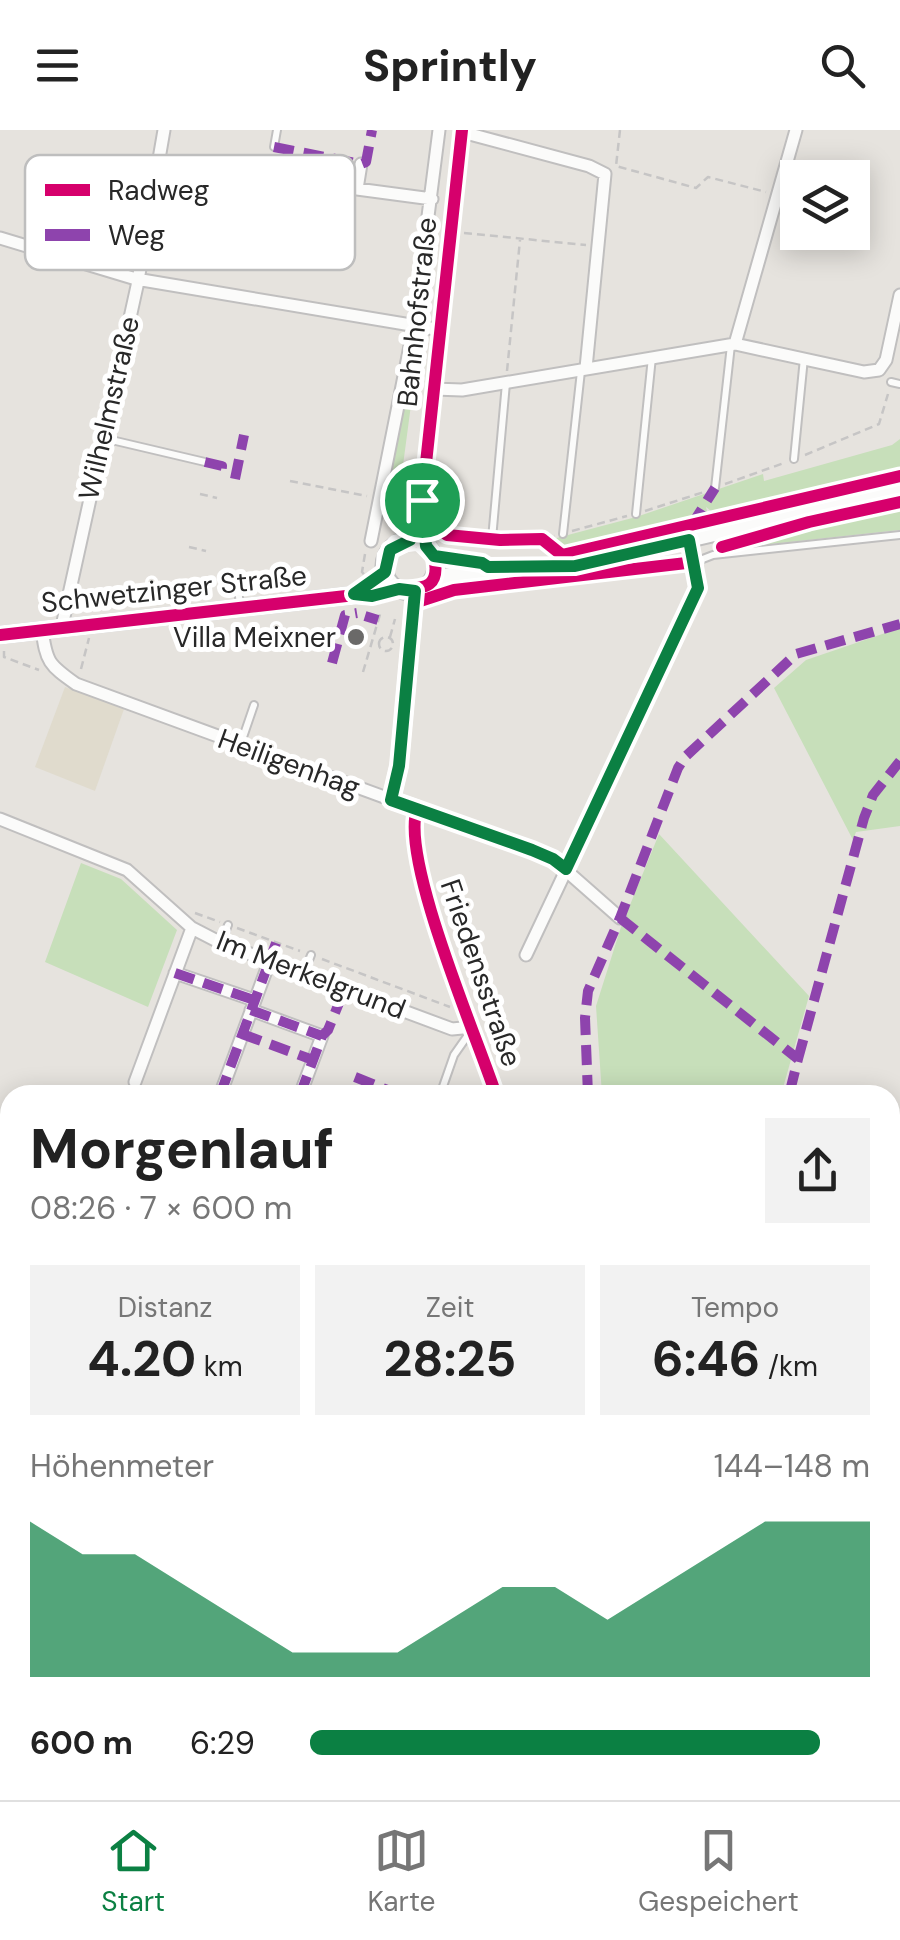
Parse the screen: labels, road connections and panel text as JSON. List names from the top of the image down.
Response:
{
  "streets": {
    "main road": ["Schwetzinger Straße"],
    "street": [
      "Bahnhofstraße",
      "Wilhelmstraße",
      "Heiligenhag",
      "Friedensstraße",
      "Im Merkelgrund"
    ]
  },
  "crossings": [
    ["Wilhelmstraße", "Schwetzinger Straße"],
    ["Heiligenhag", "Friedensstraße"],
    ["Friedensstraße", "Im Merkelgrund"]
  ],
  "places": ["Villa Meixner"],
  "legend": ["Radweg", "Weg"],
  "page": {
    "header": "Sprintly",
    "heading": ["Morgenlauf", "08:26 · 7 × 600 m"],
    "stats": [
      ["Distanz", "4.20 km"],
      ["Zeit", "28:25"],
      ["Tempo", "6:46 /km"]
    ],
    "chart": ["Höhenmeter", "144–148 m"],
    "list": [
      {
        "name": "600 m",
        "note": "6:29"
      }
    ],
    "tabs": ["Start", "Karte", "Gespeichert"]
  }
}
